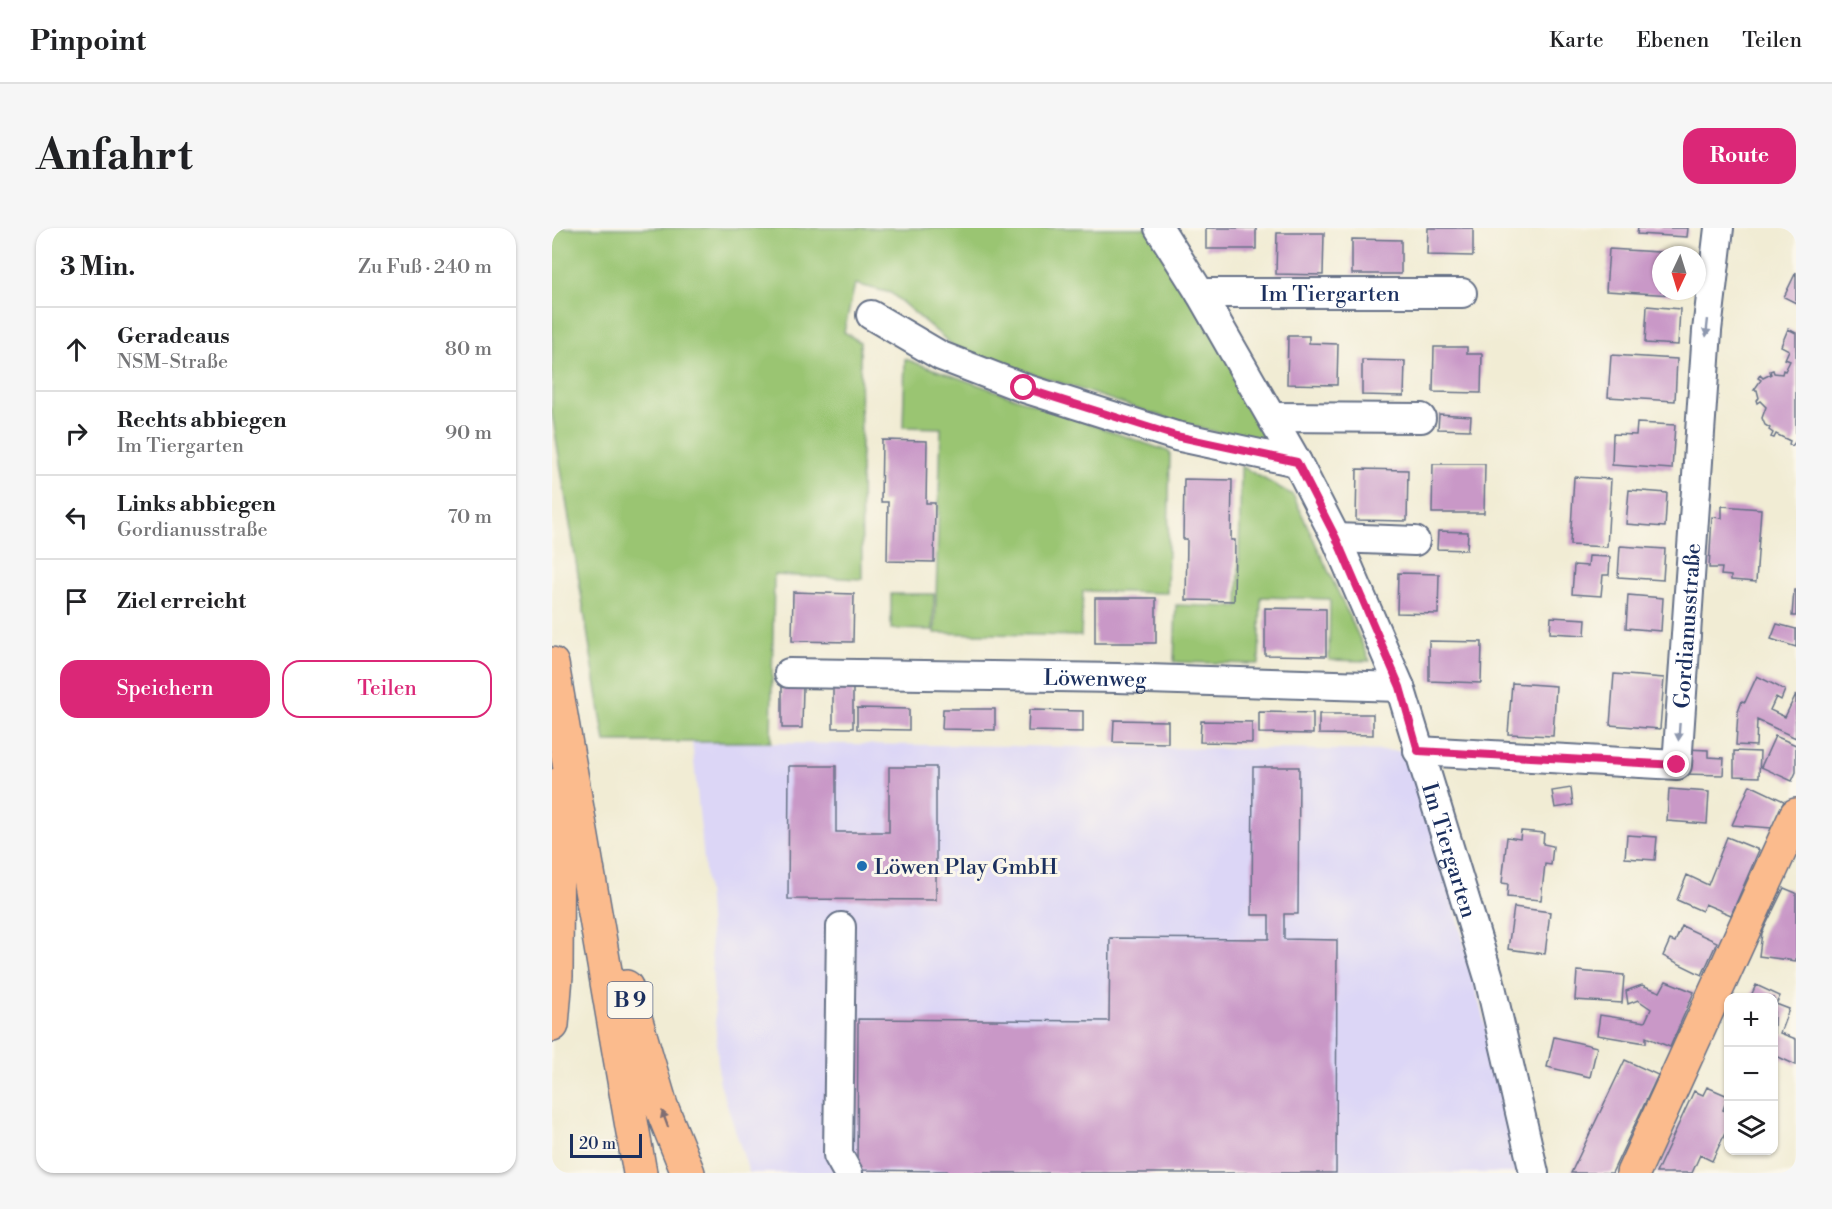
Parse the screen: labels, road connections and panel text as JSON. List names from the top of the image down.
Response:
{
  "streets": {
    "main road": ["B 9"],
    "street": ["Im Tiergarten", "Gordianusstraße", "Löwenweg"]
  },
  "crossings": [
    ["Im Tiergarten", "Gordianusstraße"],
    ["Im Tiergarten", "Löwenweg"]
  ],
  "places": ["Löwen Play GmbH"],
  "scale_bar": "20 m",
  "north": "bottom",
  "page": {
    "header": "Pinpoint",
    "nav": ["Karte", "Ebenen", "Teilen"],
    "buttons": [
      "Route",
      ["Speichern", "Teilen"]
    ],
    "title": "Anfahrt",
    "heading": ["3 Min.", "Zu Fuß · 240 m"],
    "list": [
      ["Geradeaus", "NSM-Straße", "80 m"],
      ["Rechts abbiegen", "Im Tiergarten", "90 m"],
      ["Links abbiegen", "Gordianusstraße", "70 m"],
      "Ziel erreicht"
    ],
    "map_buttons": ["+", "−"],
    "scale": "20 m"
  }
}
